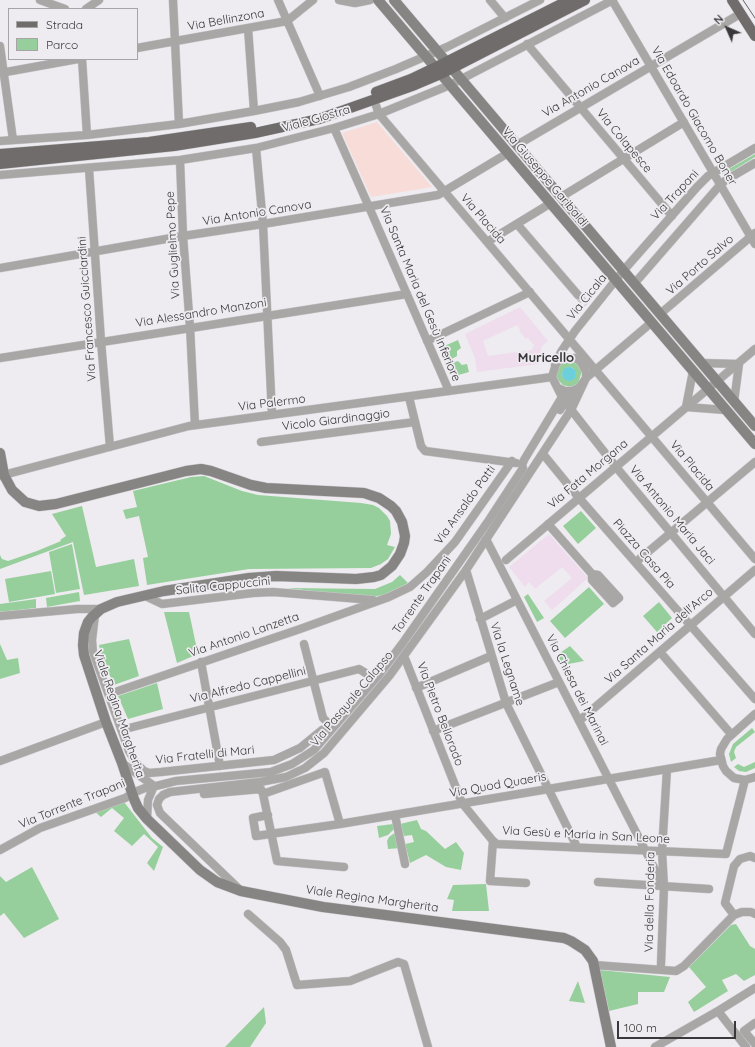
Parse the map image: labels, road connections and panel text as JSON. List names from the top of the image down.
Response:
{
  "streets": {
    "main road": ["Viale Giostra", "Via Giuseppe Garibaldi", "Viale Regina Margherita"],
    "street": [
      "Via Bellinzona",
      "Via Antonio Canova",
      "Via Edoardo Giacomo Boner",
      "Via Colapesce",
      "Via Trapani",
      "Via Placida",
      "Via Guglielmo Pepe",
      "Via Porto Salvo",
      "Via Santa Maria del Gesù Inferiore",
      "Via Cicala",
      "Via Francesco Guicciardini",
      "Via Alessandro Manzoni",
      "Via Palermo",
      "Vicolo Giardinaggio",
      "Via Fata Morgana",
      "Via Ansaldo Patti",
      "Via Antonio Maria Jaci",
      "Piazza Casa Pia",
      "Salita Cappuccini",
      "Torrente Trapani",
      "Via Antonio Lanzetta",
      "Via Santa Maria dell'Arco",
      "Via la Legname",
      "Via Alfredo Cappellini",
      "Via Chiesa dei Marinai",
      "Via Pasquale Calapso",
      "Via Pietro Bellorado",
      "Via Fratelli di Mari",
      "Via Quod Quaeris",
      "Via Torrente Trapani",
      "Via Gesù e Maria in San Leone",
      "Via della Fonderia"
    ]
  },
  "crossings": [
    ["Via Antonio Canova", "Via Edoardo Giacomo Boner"],
    ["Via Antonio Canova", "Via Colapesce"],
    ["Via Antonio Canova", "Via Giuseppe Garibaldi"],
    ["Via Antonio Canova", "Via Placida"],
    ["Via Antonio Canova", "Via Guglielmo Pepe"],
    ["Via Antonio Canova", "Via Santa Maria del Gesù Inferiore"],
    ["Via Antonio Canova", "Via Francesco Guicciardini"],
    ["Via Edoardo Giacomo Boner", "Viale Giostra"],
    ["Via Edoardo Giacomo Boner", "Via Trapani"],
    ["Via Edoardo Giacomo Boner", "Via Porto Salvo"],
    ["Viale Giostra", "Via Colapesce"],
    ["Viale Giostra", "Via Giuseppe Garibaldi"],
    ["Viale Giostra", "Via Placida"],
    ["Viale Giostra", "Via Guglielmo Pepe"],
    ["Viale Giostra", "Via Santa Maria del Gesù Inferiore"],
    ["Viale Giostra", "Via Francesco Guicciardini"],
    ["Via Colapesce", "Via Trapani"],
    ["Via Giuseppe Garibaldi", "Via Trapani"],
    ["Via Giuseppe Garibaldi", "Via Porto Salvo"],
    ["Via Giuseppe Garibaldi", "Via Cicala"],
    ["Via Giuseppe Garibaldi", "Via Fata Morgana"],
    ["Via Trapani", "Via Cicala"],
    ["Via Placida", "Via Cicala"],
    ["Via Placida", "Via Fata Morgana"],
    ["Via Guglielmo Pepe", "Via Alessandro Manzoni"],
    ["Via Guglielmo Pepe", "Via Palermo"],
    ["Via Santa Maria del Gesù Inferiore", "Via Alessandro Manzoni"],
    ["Via Santa Maria del Gesù Inferiore", "Via Palermo"],
    ["Via Cicala", "Via Palermo"],
    ["Via Cicala", "Via Pasquale Calapso"],
    ["Via Francesco Guicciardini", "Via Alessandro Manzoni"],
    ["Via Francesco Guicciardini", "Via Palermo"],
    ["Via Palermo", "Via Pasquale Calapso"],
    ["Via Fata Morgana", "Via Antonio Maria Jaci"],
    ["Via Fata Morgana", "Piazza Casa Pia"],
    ["Via Ansaldo Patti", "Salita Cappuccini"],
    ["Via Ansaldo Patti", "Via Antonio Lanzetta"],
    ["Via Antonio Maria Jaci", "Via Santa Maria dell'Arco"],
    ["Via Antonio Maria Jaci", "Via Pasquale Calapso"],
    ["Piazza Casa Pia", "Via Santa Maria dell'Arco"],
    ["Piazza Casa Pia", "Via Pasquale Calapso"],
    ["Salita Cappuccini", "Via Antonio Lanzetta"],
    ["Torrente Trapani", "Via Torrente Trapani"],
    ["Via Santa Maria dell'Arco", "Via Chiesa dei Marinai"],
    ["Via la Legname", "Via Pasquale Calapso"],
    ["Via la Legname", "Via Quod Quaeris"],
    ["Via la Legname", "Via Gesù e Maria in San Leone"],
    ["Via Chiesa dei Marinai", "Via Pasquale Calapso"],
    ["Via Chiesa dei Marinai", "Via Quod Quaeris"],
    ["Via Chiesa dei Marinai", "Via Gesù e Maria in San Leone"],
    ["Via Chiesa dei Marinai", "Via della Fonderia"],
    ["Via Pasquale Calapso", "Viale Regina Margherita"],
    ["Via Pasquale Calapso", "Via Pietro Bellorado"],
    ["Viale Regina Margherita", "Via Fratelli di Mari"],
    ["Viale Regina Margherita", "Via Torrente Trapani"],
    ["Via Pietro Bellorado", "Via Quod Quaeris"],
    ["Via Pietro Bellorado", "Via Gesù e Maria in San Leone"],
    ["Via Fratelli di Mari", "Via Torrente Trapani"],
    ["Via Quod Quaeris", "Via Gesù e Maria in San Leone"],
    ["Via Quod Quaeris", "Via della Fonderia"],
    ["Via Gesù e Maria in San Leone", "Via della Fonderia"]
  ],
  "districts": ["Muricello"],
  "legend": ["Strada", "Parco"],
  "scale_bar": "100 m",
  "north": "top left"
}
